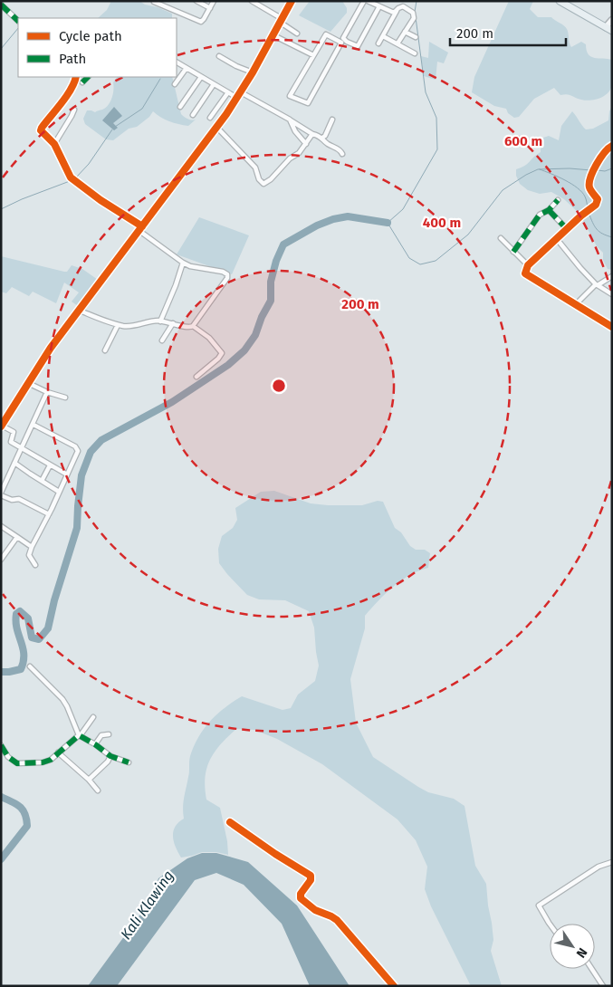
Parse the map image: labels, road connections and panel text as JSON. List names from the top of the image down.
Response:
{
  "water": ["Kali Klawing"],
  "legend": ["Cycle path", "Path"],
  "scale_bar": "200 m",
  "north": "bottom right",
  "rings": ["600 m", "400 m", "200 m"]
}
